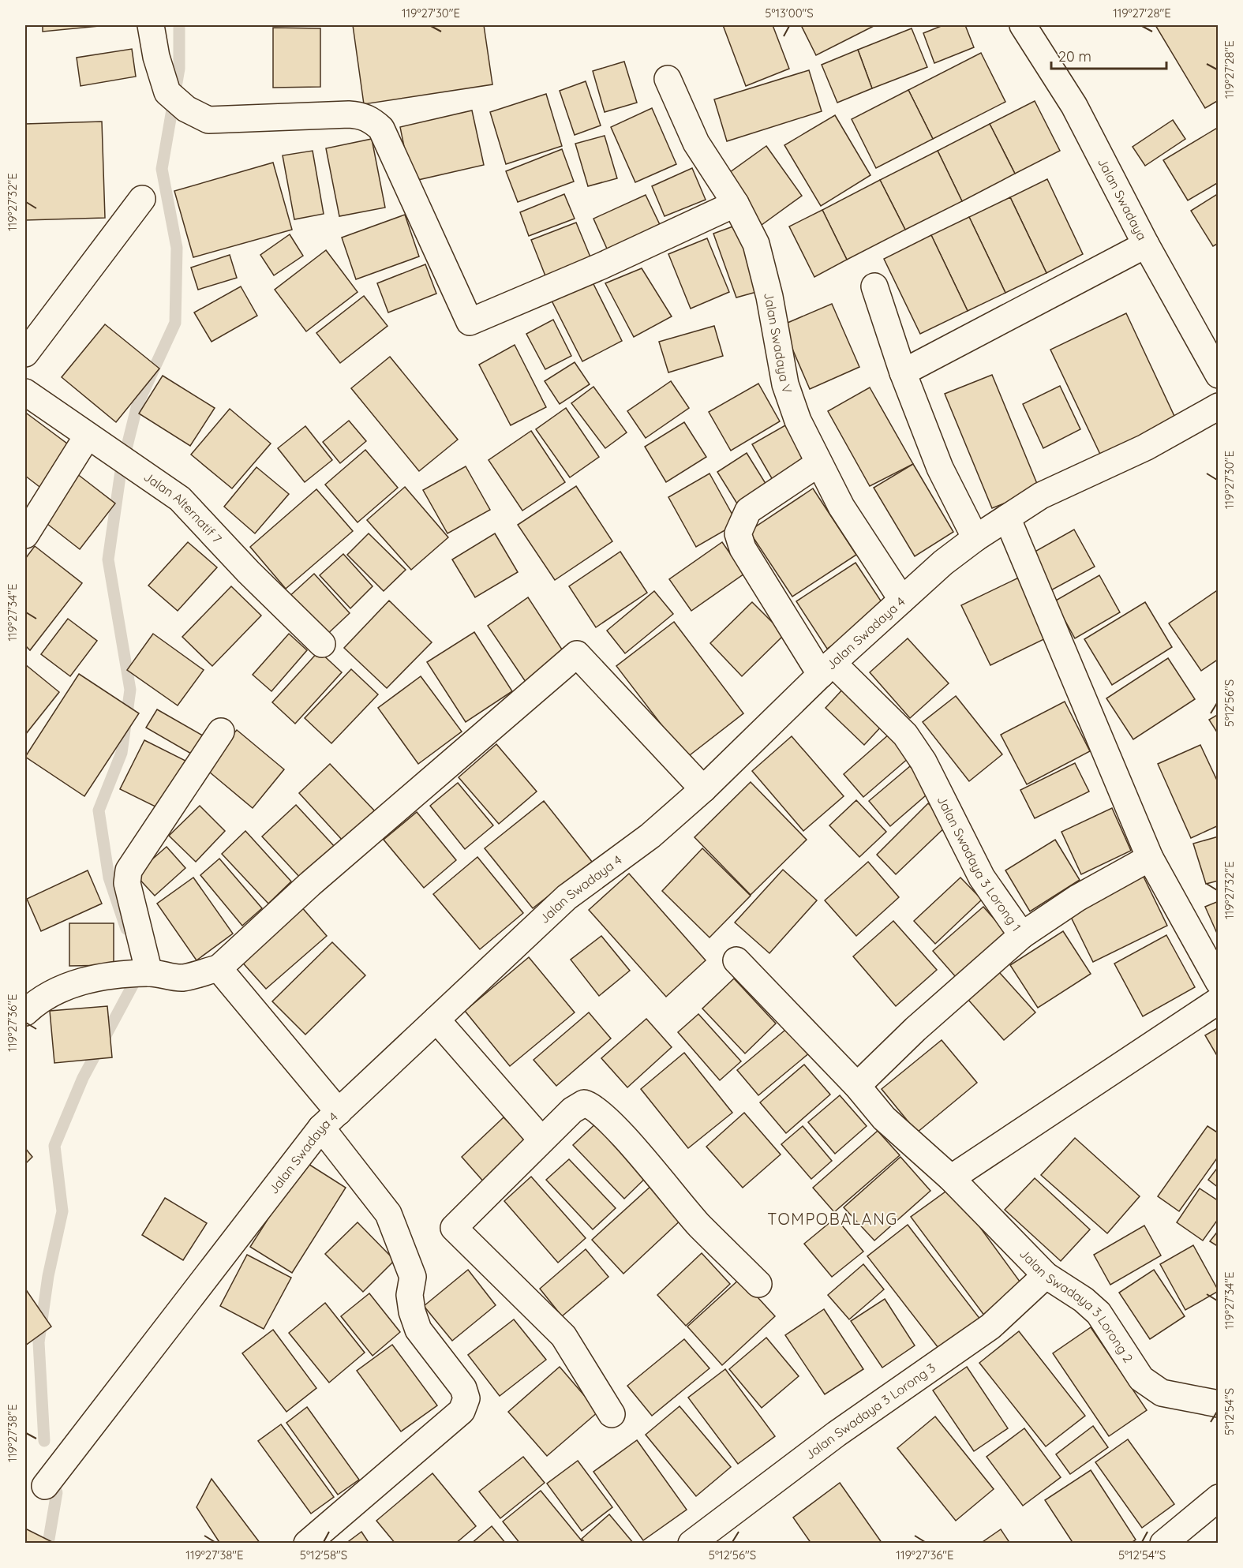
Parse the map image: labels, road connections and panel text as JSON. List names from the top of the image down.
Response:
{
  "streets": {
    "street": [
      "Jalan Swadaya",
      "Jalan Swadaya V",
      "Jalan Alternatif 7",
      "Jalan Swadaya 4",
      "Jalan Swadaya 3 Lorong 1",
      "Jalan Swadaya 3 Lorong 2",
      "Jalan Swadaya 3 Lorong 3"
    ]
  },
  "crossings": [
    ["Jalan Swadaya V", "Jalan Swadaya 4"],
    ["Jalan Swadaya V", "Jalan Swadaya 3 Lorong 1"],
    ["Jalan Swadaya 4", "Jalan Swadaya 3 Lorong 1"],
    ["Jalan Swadaya 3 Lorong 1", "Jalan Swadaya 3 Lorong 2"],
    ["Jalan Swadaya 3 Lorong 2", "Jalan Swadaya 3 Lorong 3"]
  ],
  "districts": ["TOMPOBALANG"],
  "scale_bar": "20 m",
  "coordinates": [
    "119°27'30\"E",
    "5°13'00\"S",
    "119°27'28\"E",
    "119°27'32\"E",
    "119°27'34\"E",
    "5°12'56\"S",
    "119°27'36\"E",
    "5°12'54\"S",
    "119°27'38\"E",
    "5°12'58\"S"
  ]
}
